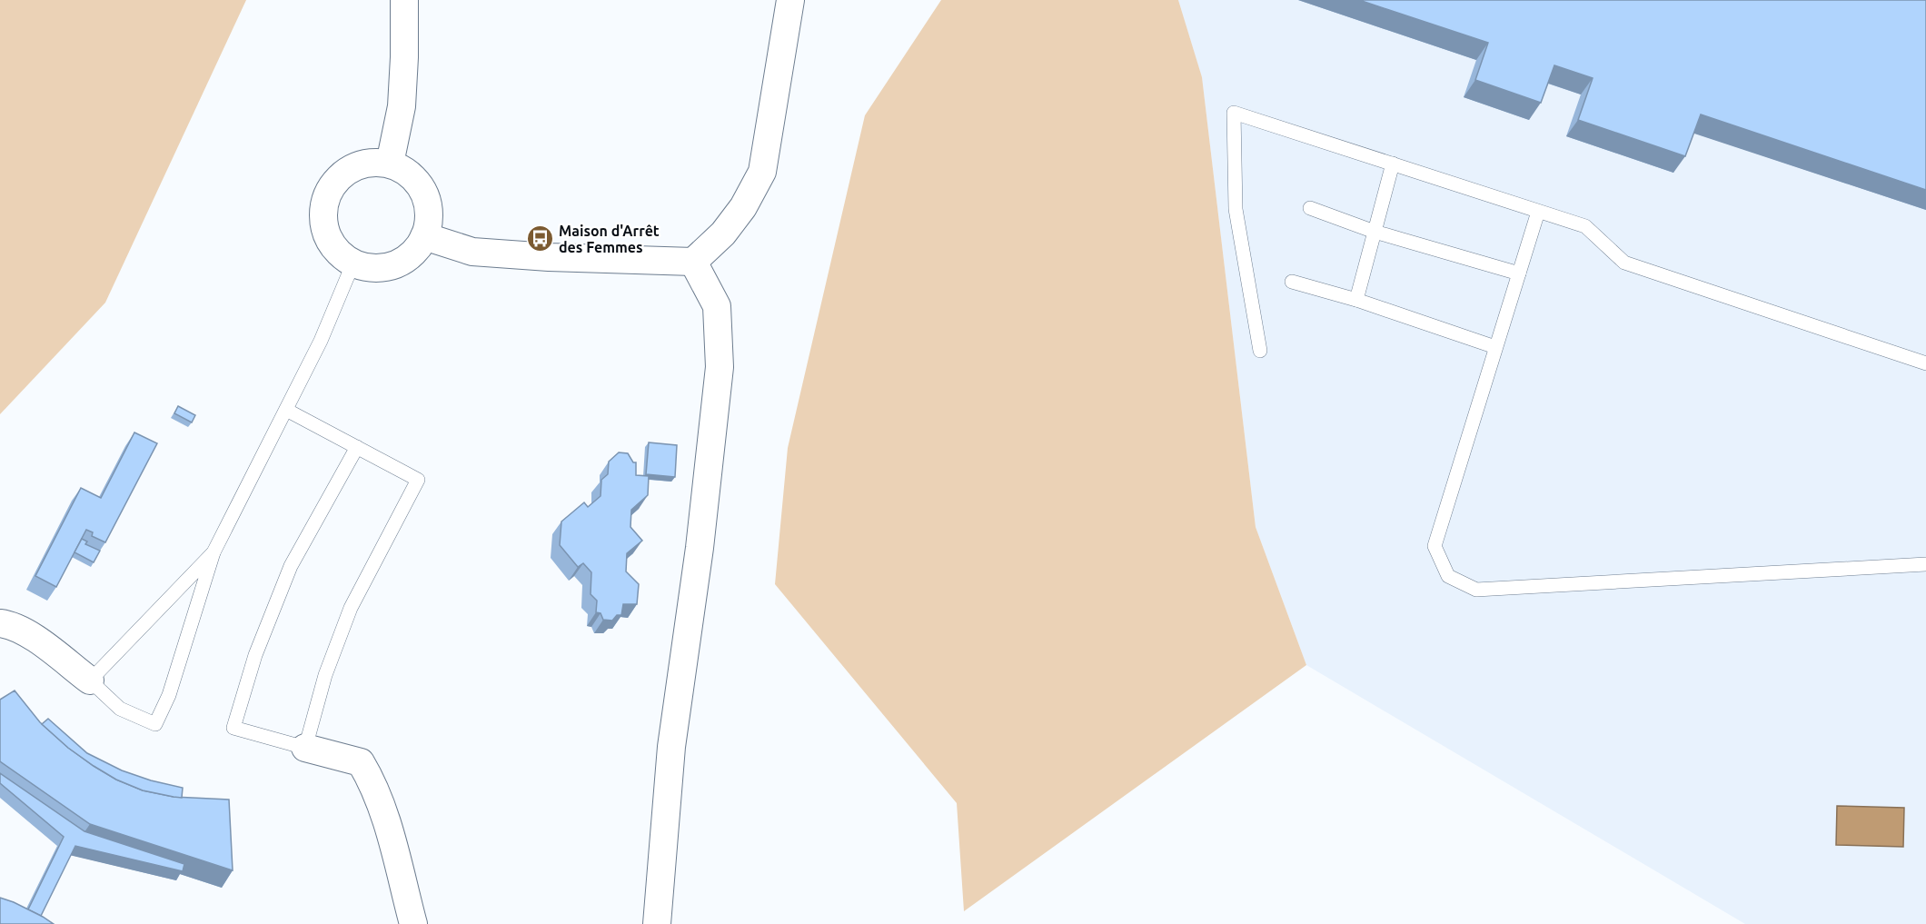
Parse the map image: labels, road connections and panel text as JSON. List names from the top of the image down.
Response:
{
  "places": {
    "bus stop": ["Maison d'Arrêt des Femmes"]
  }
}
